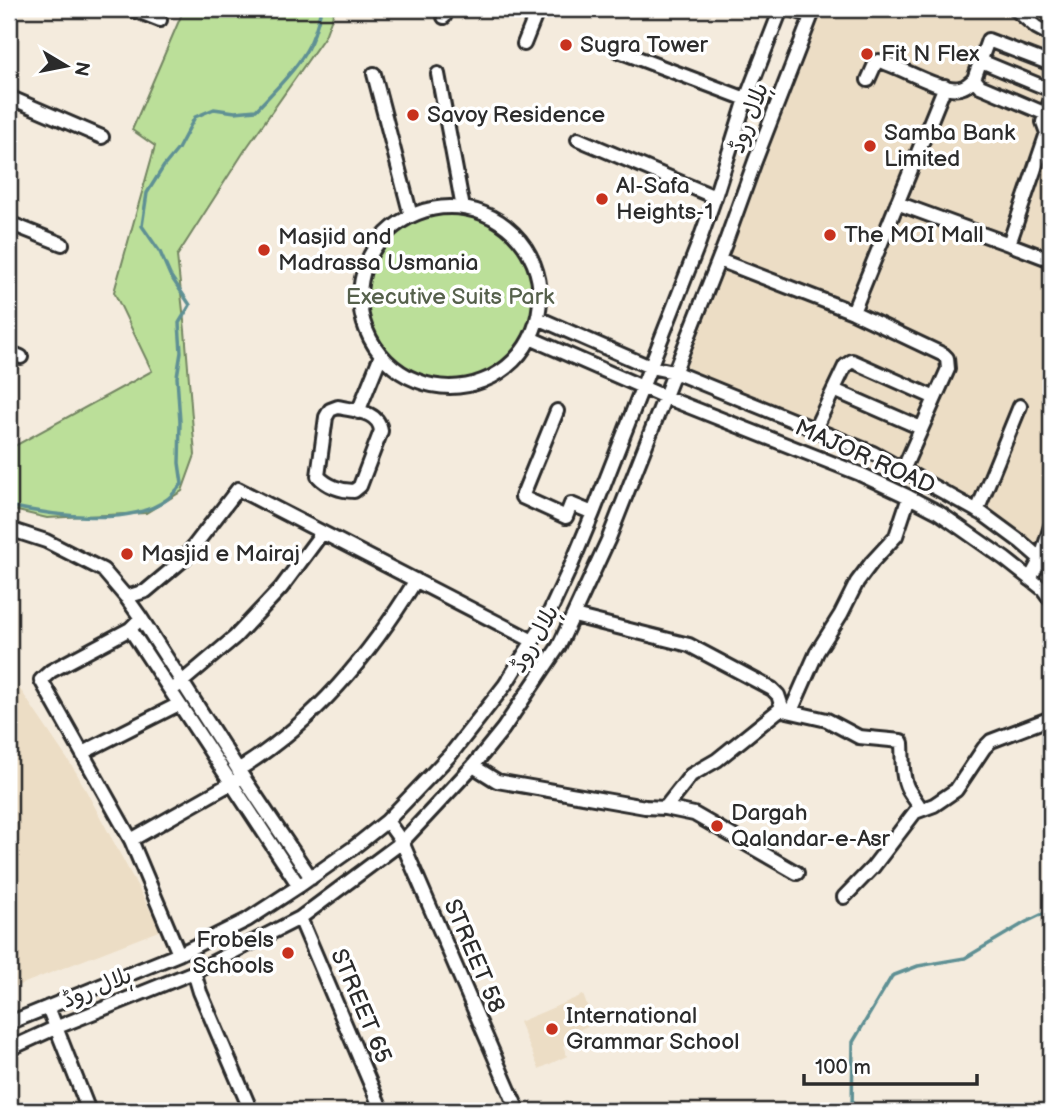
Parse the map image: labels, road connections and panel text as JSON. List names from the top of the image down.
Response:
{
  "streets": {
    "street": [
      "ہلال روڈ",
      "MAJOR ROAD",
      "STREET 58",
      "STREET 65"
    ]
  },
  "crossings": [
    ["ہلال روڈ", "MAJOR ROAD"],
    ["ہلال روڈ", "STREET 58"],
    ["ہلال روڈ", "STREET 65"]
  ],
  "parks": ["Executive Suits Park"],
  "places": [
    "Sugra Tower",
    "Fit N Flex",
    "Savoy Residence",
    "Samba Bank Limited",
    "Al-Safa Heights-1",
    "The MOI Mall",
    "Masjid and Madrassa Usmania",
    "Masjid e Mairaj",
    "Dargah Qalandar-e-Asr",
    "Frobels Schools",
    "International Grammar School"
  ],
  "scale_bar": "100 m",
  "north": "right"
}
